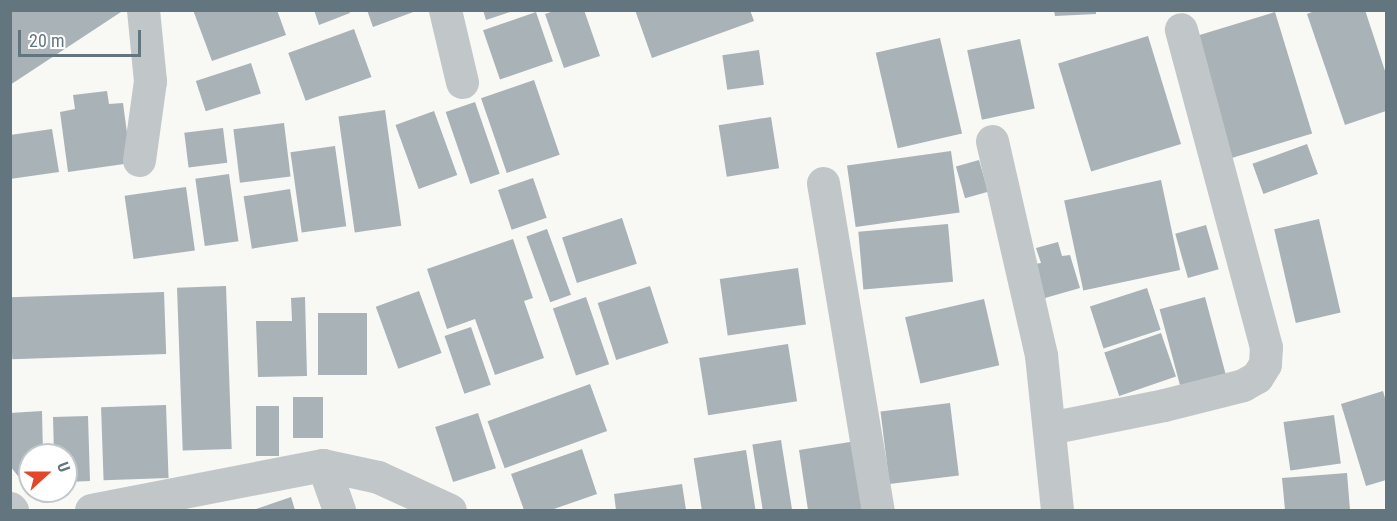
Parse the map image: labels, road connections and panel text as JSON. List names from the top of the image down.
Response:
{
  "scale_bar": "20 m",
  "north": "right"
}
